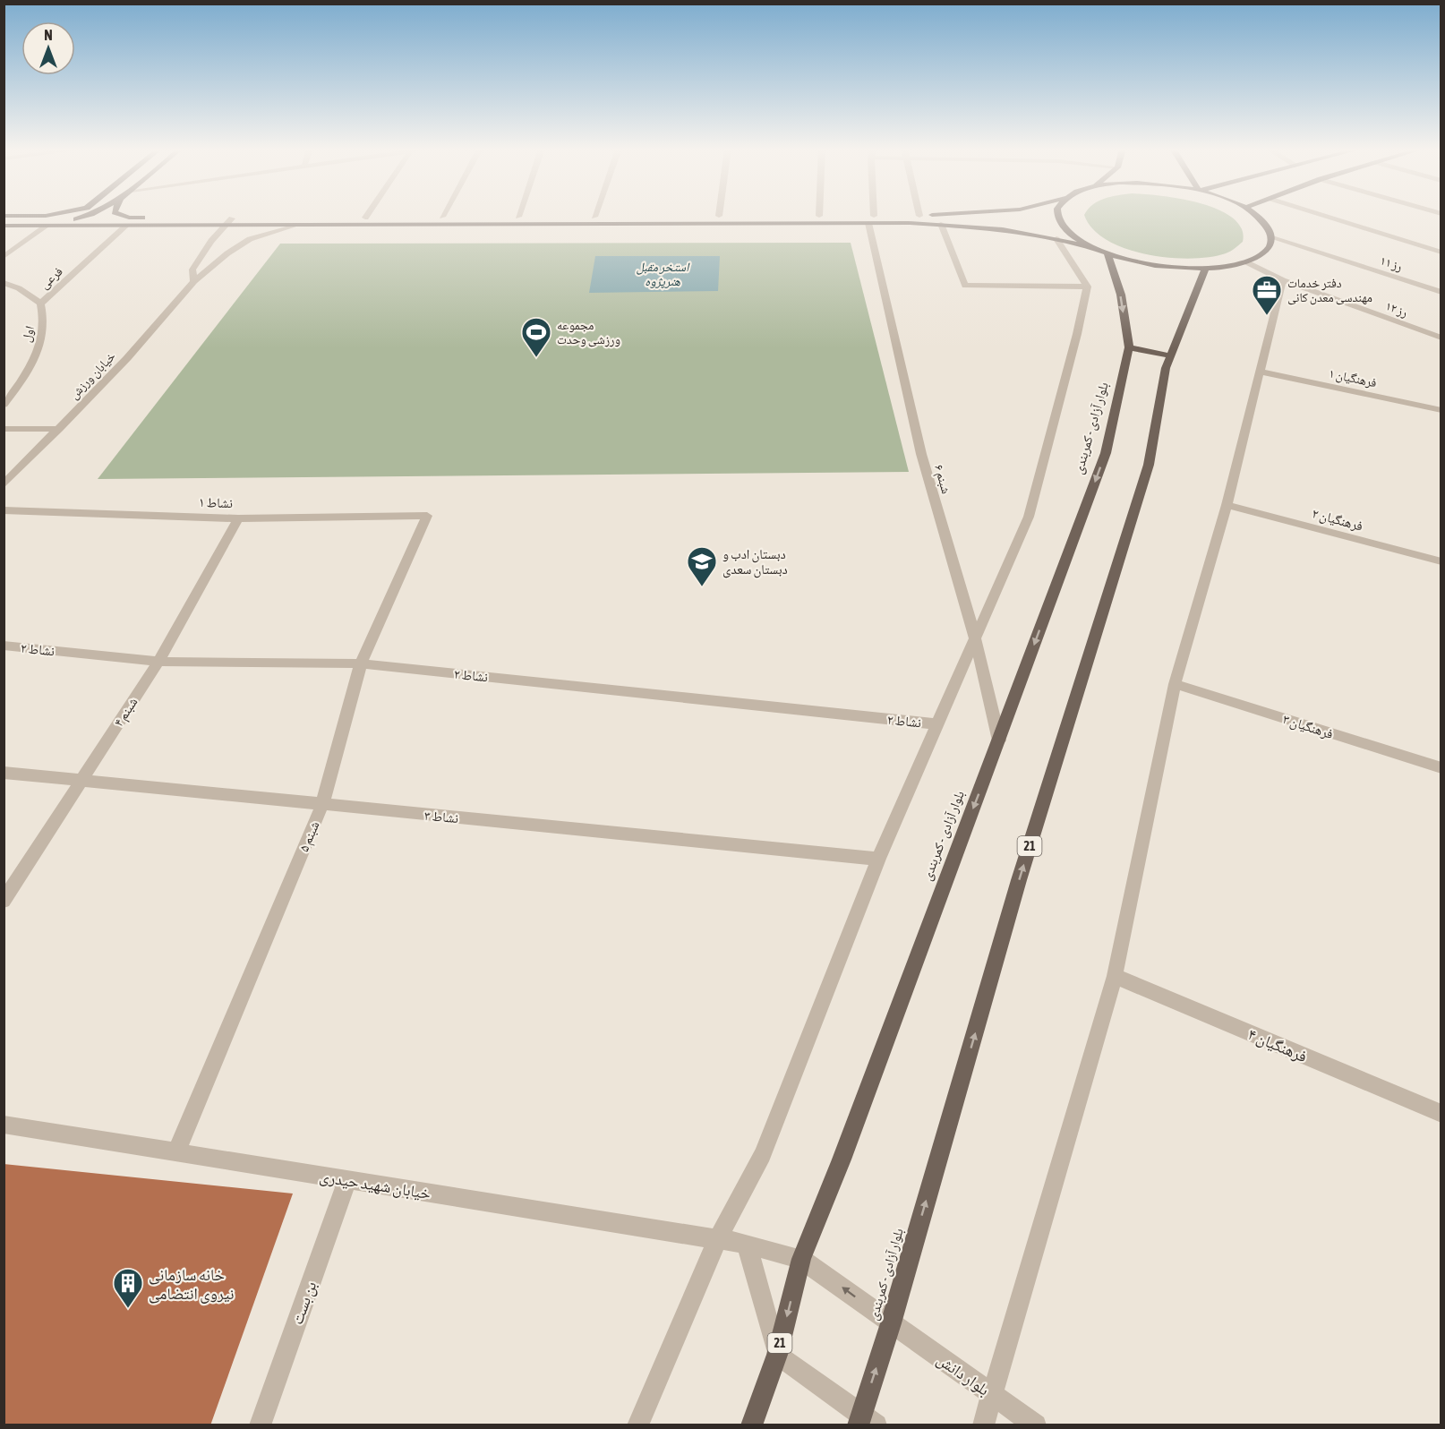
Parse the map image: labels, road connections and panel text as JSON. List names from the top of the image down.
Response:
{
  "streets": {
    "main road": ["بلوار آزادی - کمربندی", "21"],
    "street": [
      "رز ۱۱",
      "فرعی",
      "رز ۱۲",
      "اول",
      "خیابان ورزش",
      "فرهنگیان ۱",
      "شبنم ۶",
      "نشاط ۱",
      "فرهنگیان ۲",
      "نشاط ۲",
      "شبنم ۴",
      "فرهنگیان ۳",
      "نشاط ۳",
      "شبنم ۵",
      "فرهنگیان ۴",
      "خیابان شهید حیدری",
      "بن بست",
      "بلوار دانش"
    ]
  },
  "crossings": [
    ["فرعی", "اول"],
    ["بلوار آزادی - کمربندی", "شبنم ۶"],
    ["بلوار آزادی - کمربندی", "خیابان شهید حیدری"],
    ["بلوار آزادی - کمربندی", "بلوار دانش"],
    ["نشاط ۱", "شبنم ۴"],
    ["نشاط ۱", "شبنم ۵"],
    ["نشاط ۲", "شبنم ۴"],
    ["نشاط ۲", "شبنم ۵"],
    ["شبنم ۴", "نشاط ۳"],
    ["نشاط ۳", "شبنم ۵"],
    ["شبنم ۵", "خیابان شهید حیدری"],
    ["خیابان شهید حیدری", "بن بست"],
    ["خیابان شهید حیدری", "بلوار دانش"]
  ],
  "water": ["استخر مقبل هنرپژوه"],
  "places": {
    "office": ["دفتر خدمات مهندسی معدن کانی"],
    "sports": ["مجموعه ورزشی وحدت"],
    "school or university": ["دبستان ادب و دبستان سعدی"],
    "building": ["خانه سازمانی نیروی انتضامی"]
  },
  "north": "top"
}
